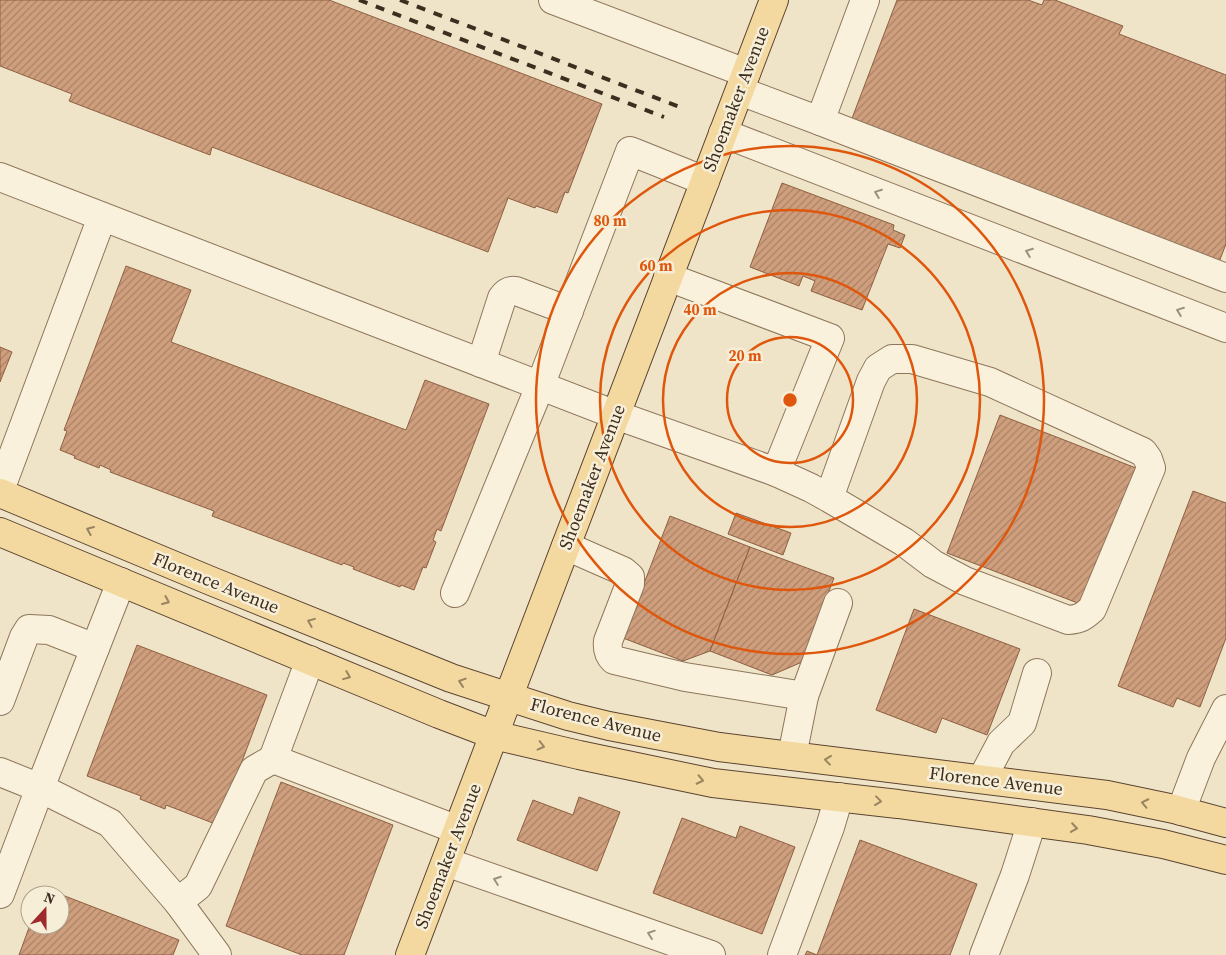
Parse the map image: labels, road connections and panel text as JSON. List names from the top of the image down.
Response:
{
  "streets": {
    "main road": ["Shoemaker Avenue", "Florence Avenue"]
  },
  "crossings": [
    ["Shoemaker Avenue", "Florence Avenue"]
  ],
  "north": "top",
  "rings": [
    "80 m",
    "60 m",
    "40 m",
    "20 m"
  ]
}
